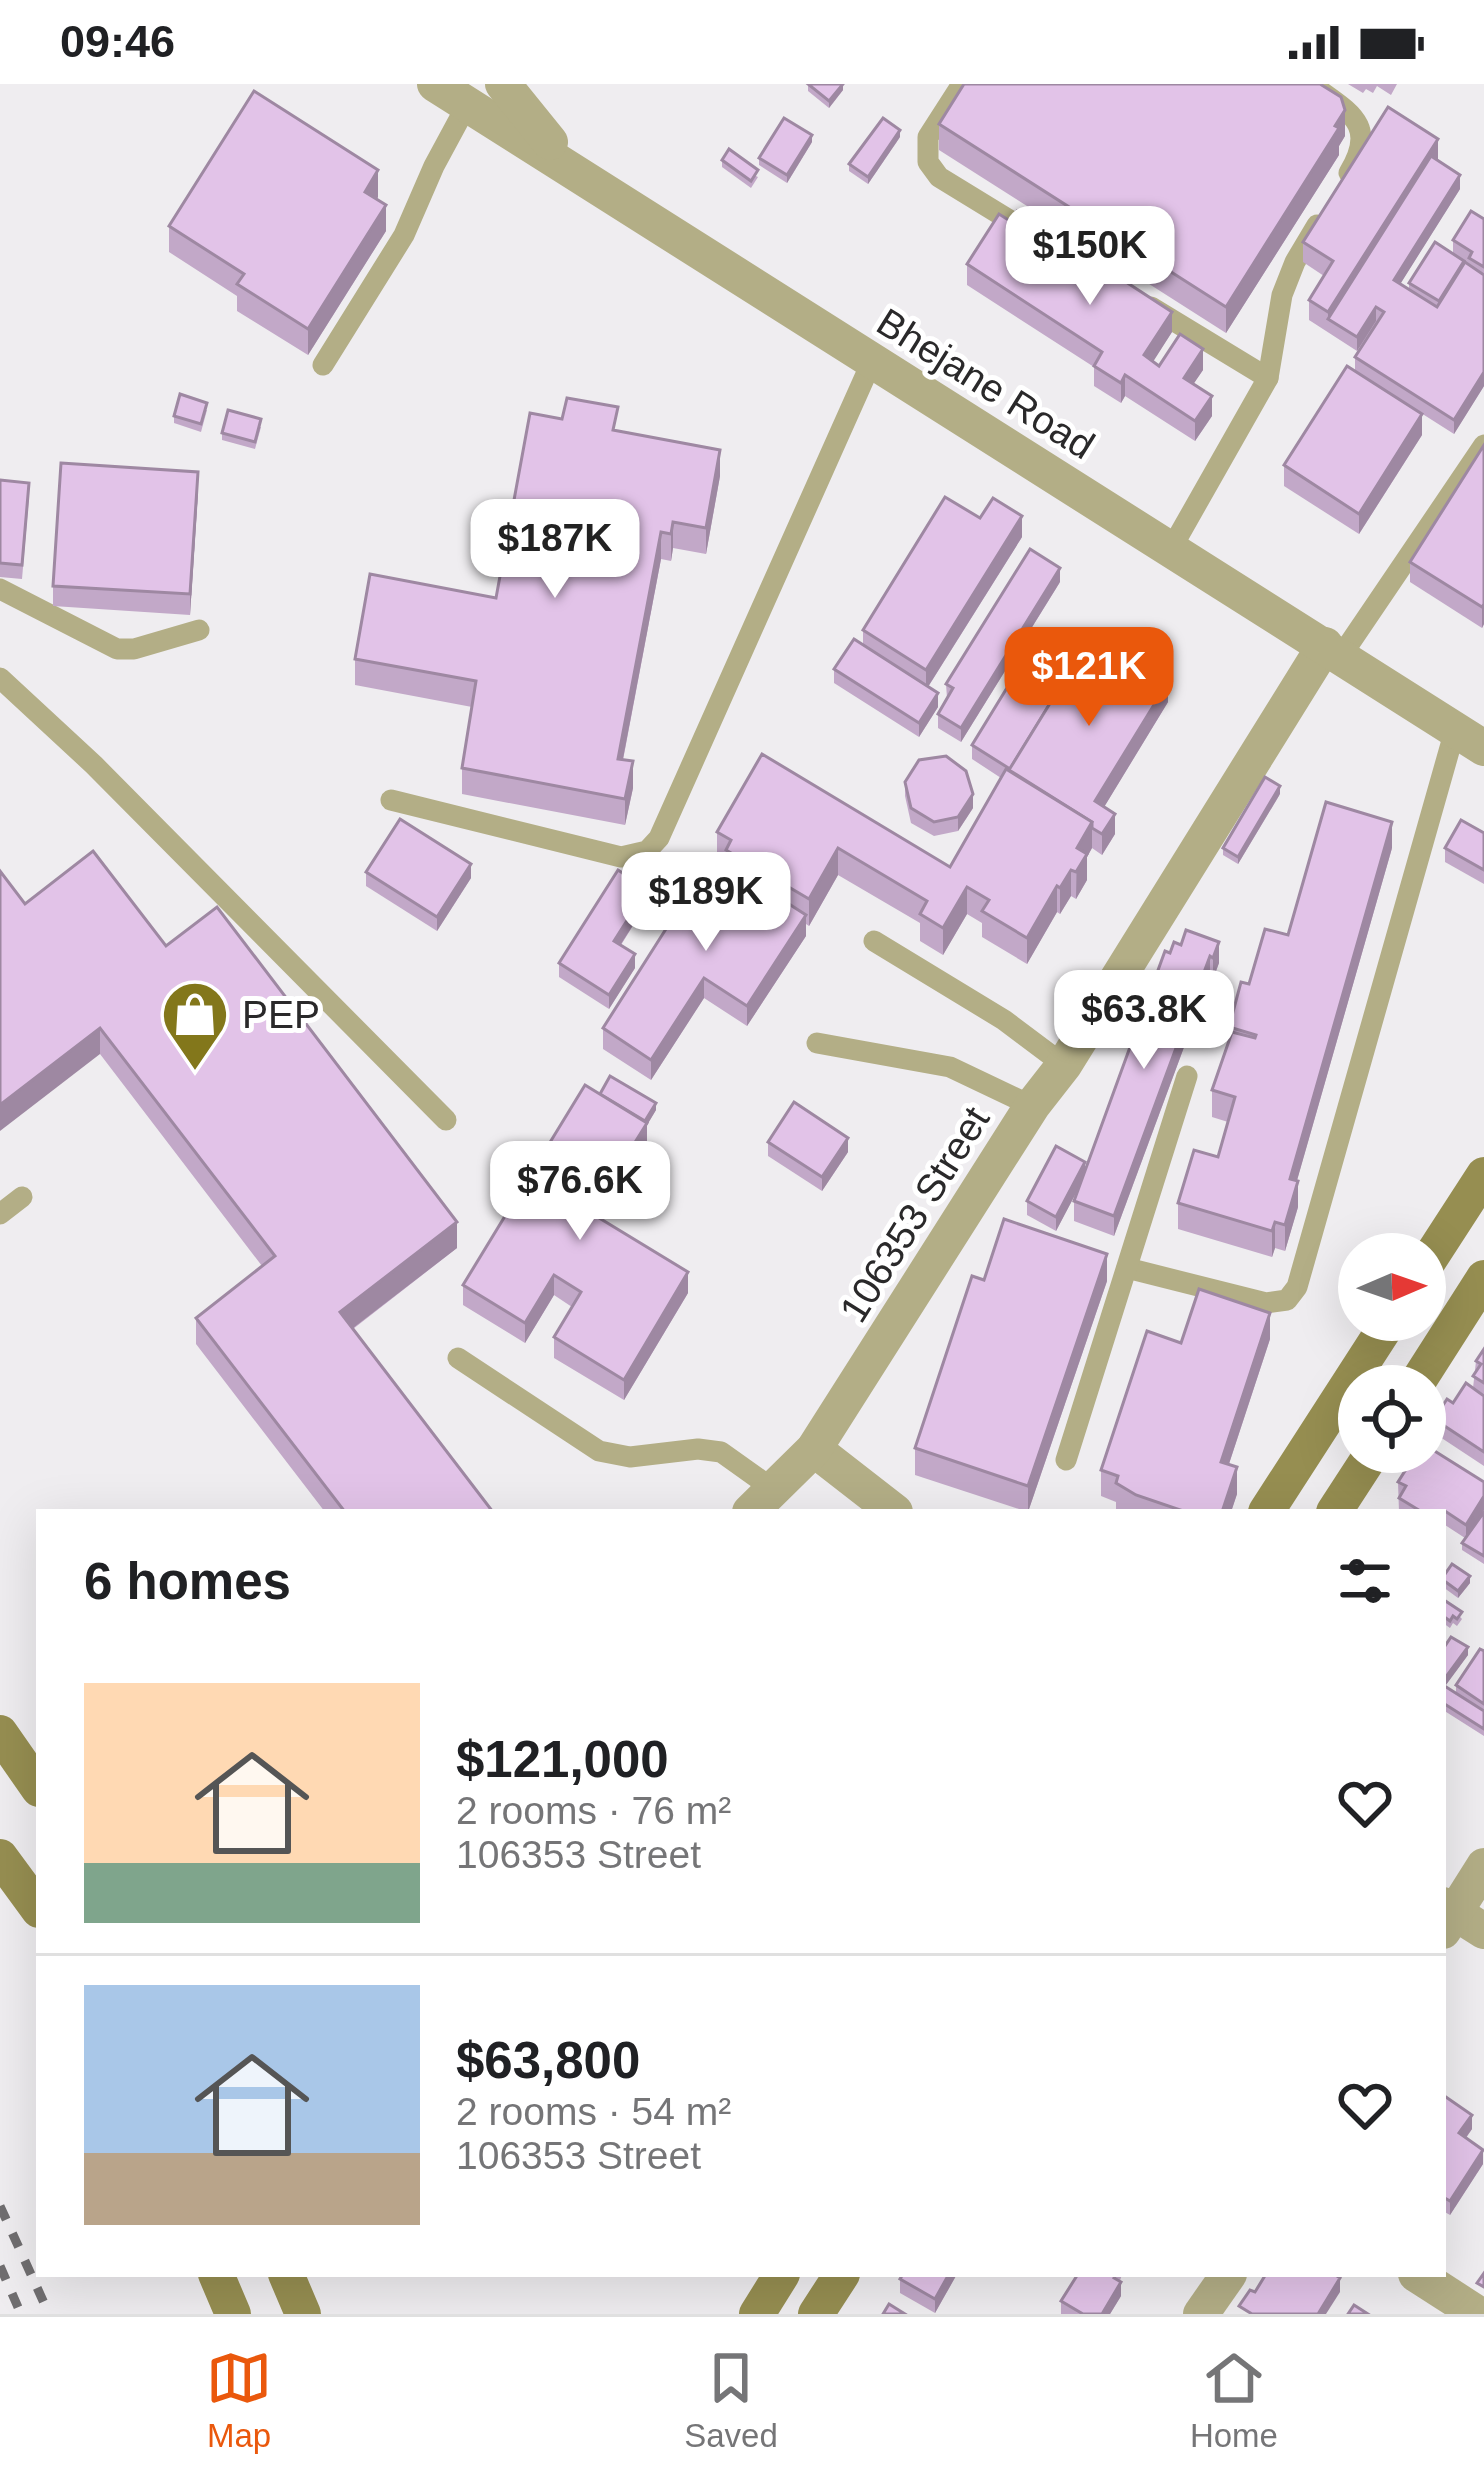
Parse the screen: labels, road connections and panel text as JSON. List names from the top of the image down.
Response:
{
  "streets": {
    "street": ["Bhejane Road", "106353 Street"]
  },
  "crossings": [
    ["Bhejane Road", "106353 Street"]
  ],
  "places": {
    "shop": ["PEP"]
  },
  "north": "right",
  "page": {
    "status": "09:46",
    "price": [
      "$150K",
      "$187K",
      "$121K",
      "$189K",
      "$63.8K",
      "$76.6K"
    ],
    "heading": "6 homes",
    "list": [
      {
        "name": "$121,000",
        "note": "2 rooms · 76 m² · 106353 Street"
      },
      {
        "name": "$63,800",
        "note": "2 rooms · 54 m² · 106353 Street"
      }
    ],
    "tabs": ["Map", "Saved", "Home"]
  }
}
